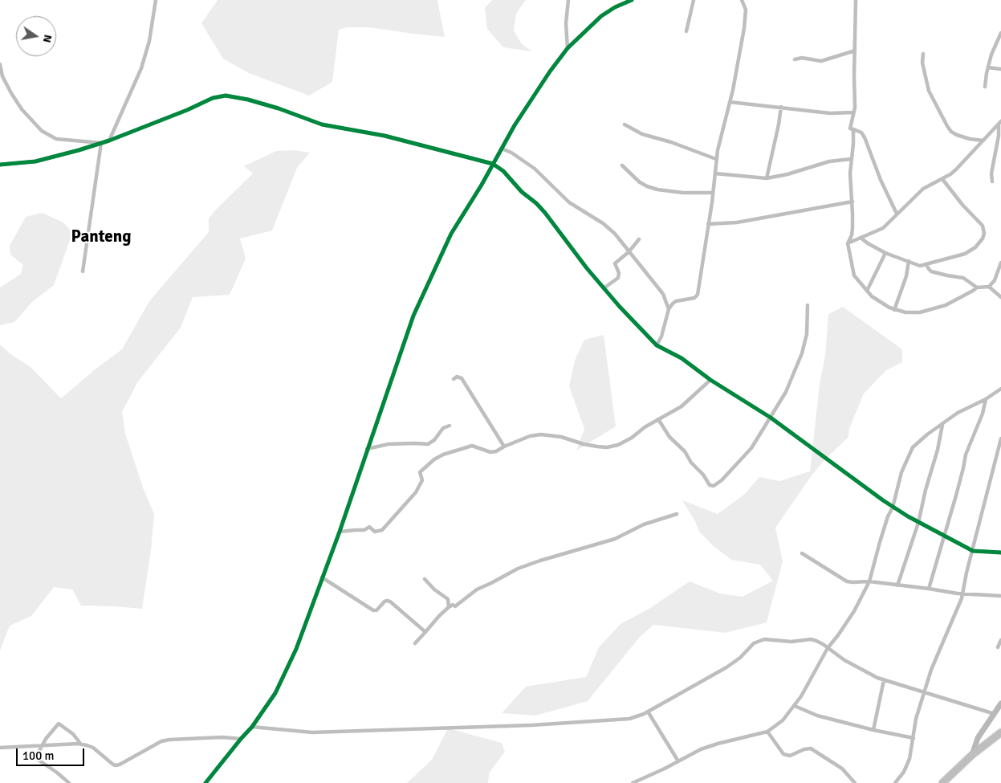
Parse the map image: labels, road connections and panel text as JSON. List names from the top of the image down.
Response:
{
  "districts": ["Panteng"],
  "scale_bar": "100 m",
  "north": "right"
}
